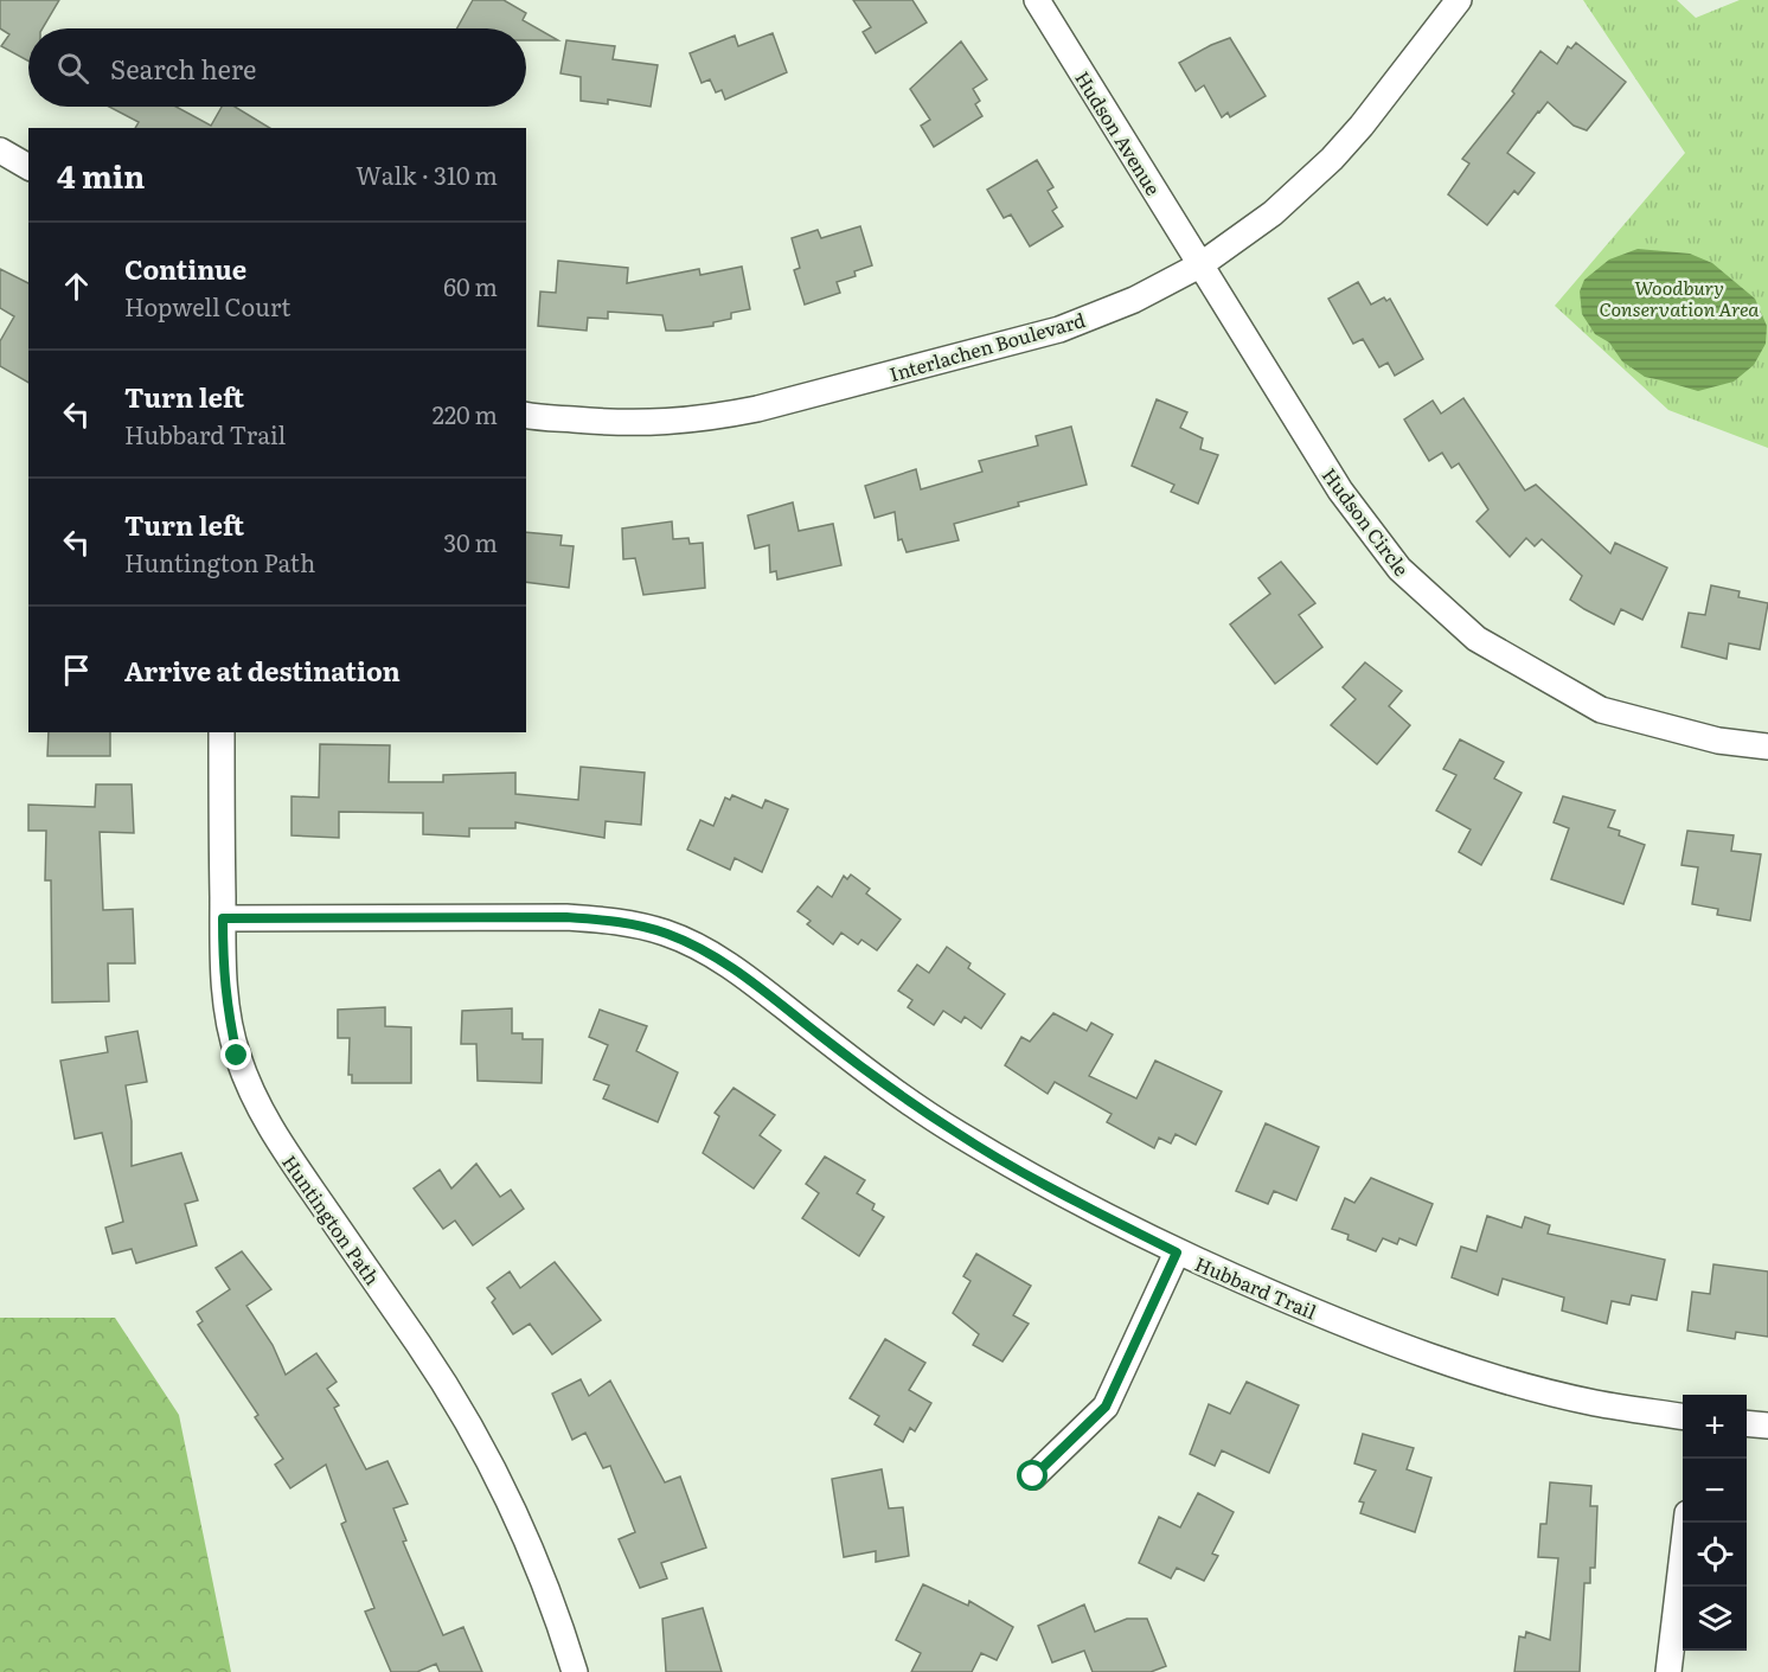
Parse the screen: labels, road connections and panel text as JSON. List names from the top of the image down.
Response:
{
  "streets": {
    "street": [
      "Hudson Avenue",
      "Interlachen Boulevard",
      "Hudson Circle",
      "Huntington Path",
      "Hubbard Trail"
    ]
  },
  "crossings": [
    ["Hudson Avenue", "Interlachen Boulevard"],
    ["Hudson Avenue", "Hudson Circle"],
    ["Interlachen Boulevard", "Hudson Circle"],
    ["Huntington Path", "Hubbard Trail"]
  ],
  "parks": ["Woodbury Conservation Area"],
  "page": {
    "search": "Search here",
    "heading": ["4 min", "Walk · 310 m"],
    "list": [
      ["Continue", "Hopwell Court", "60 m"],
      ["Turn left", "Hubbard Trail", "220 m"],
      ["Turn left", "Huntington Path", "30 m"],
      "Arrive at destination"
    ],
    "map_buttons": ["+", "−"]
  }
}
